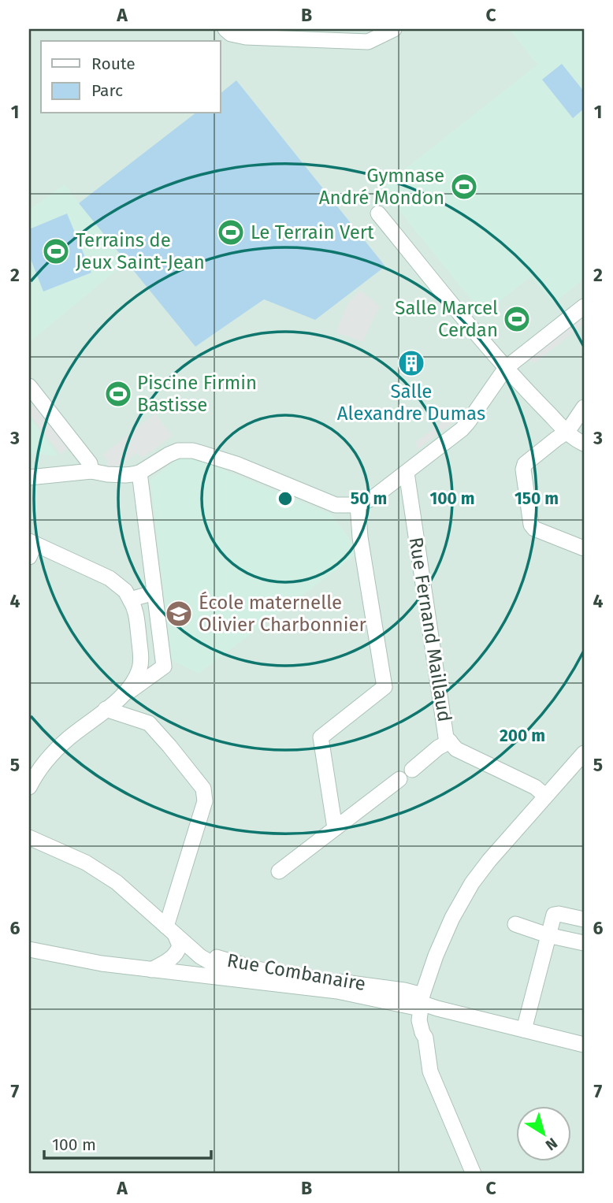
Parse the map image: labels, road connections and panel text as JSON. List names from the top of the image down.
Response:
{
  "streets": {
    "street": ["Rue Fernand Maillaud", "Rue Combanaire"]
  },
  "places": {
    "sports": [
      "Gymnase André Mondon",
      "Le Terrain Vert",
      "Terrains de Jeux Saint-Jean",
      "Salle Marcel Cerdan",
      "Piscine Firmin Bastisse"
    ],
    "building": ["Salle Alexandre Dumas"],
    "school or university": ["École maternelle Olivier Charbonnier"]
  },
  "legend": ["Route", "Parc"],
  "scale_bar": "100 m",
  "north": "bottom right",
  "grid": {
    "columns": ["A", "B", "C"],
    "rows": [
      "1",
      "2",
      "3",
      "4",
      "5",
      "6",
      "7"
    ]
  },
  "rings": [
    "50 m",
    "100 m",
    "150 m",
    "200 m"
  ]
}
